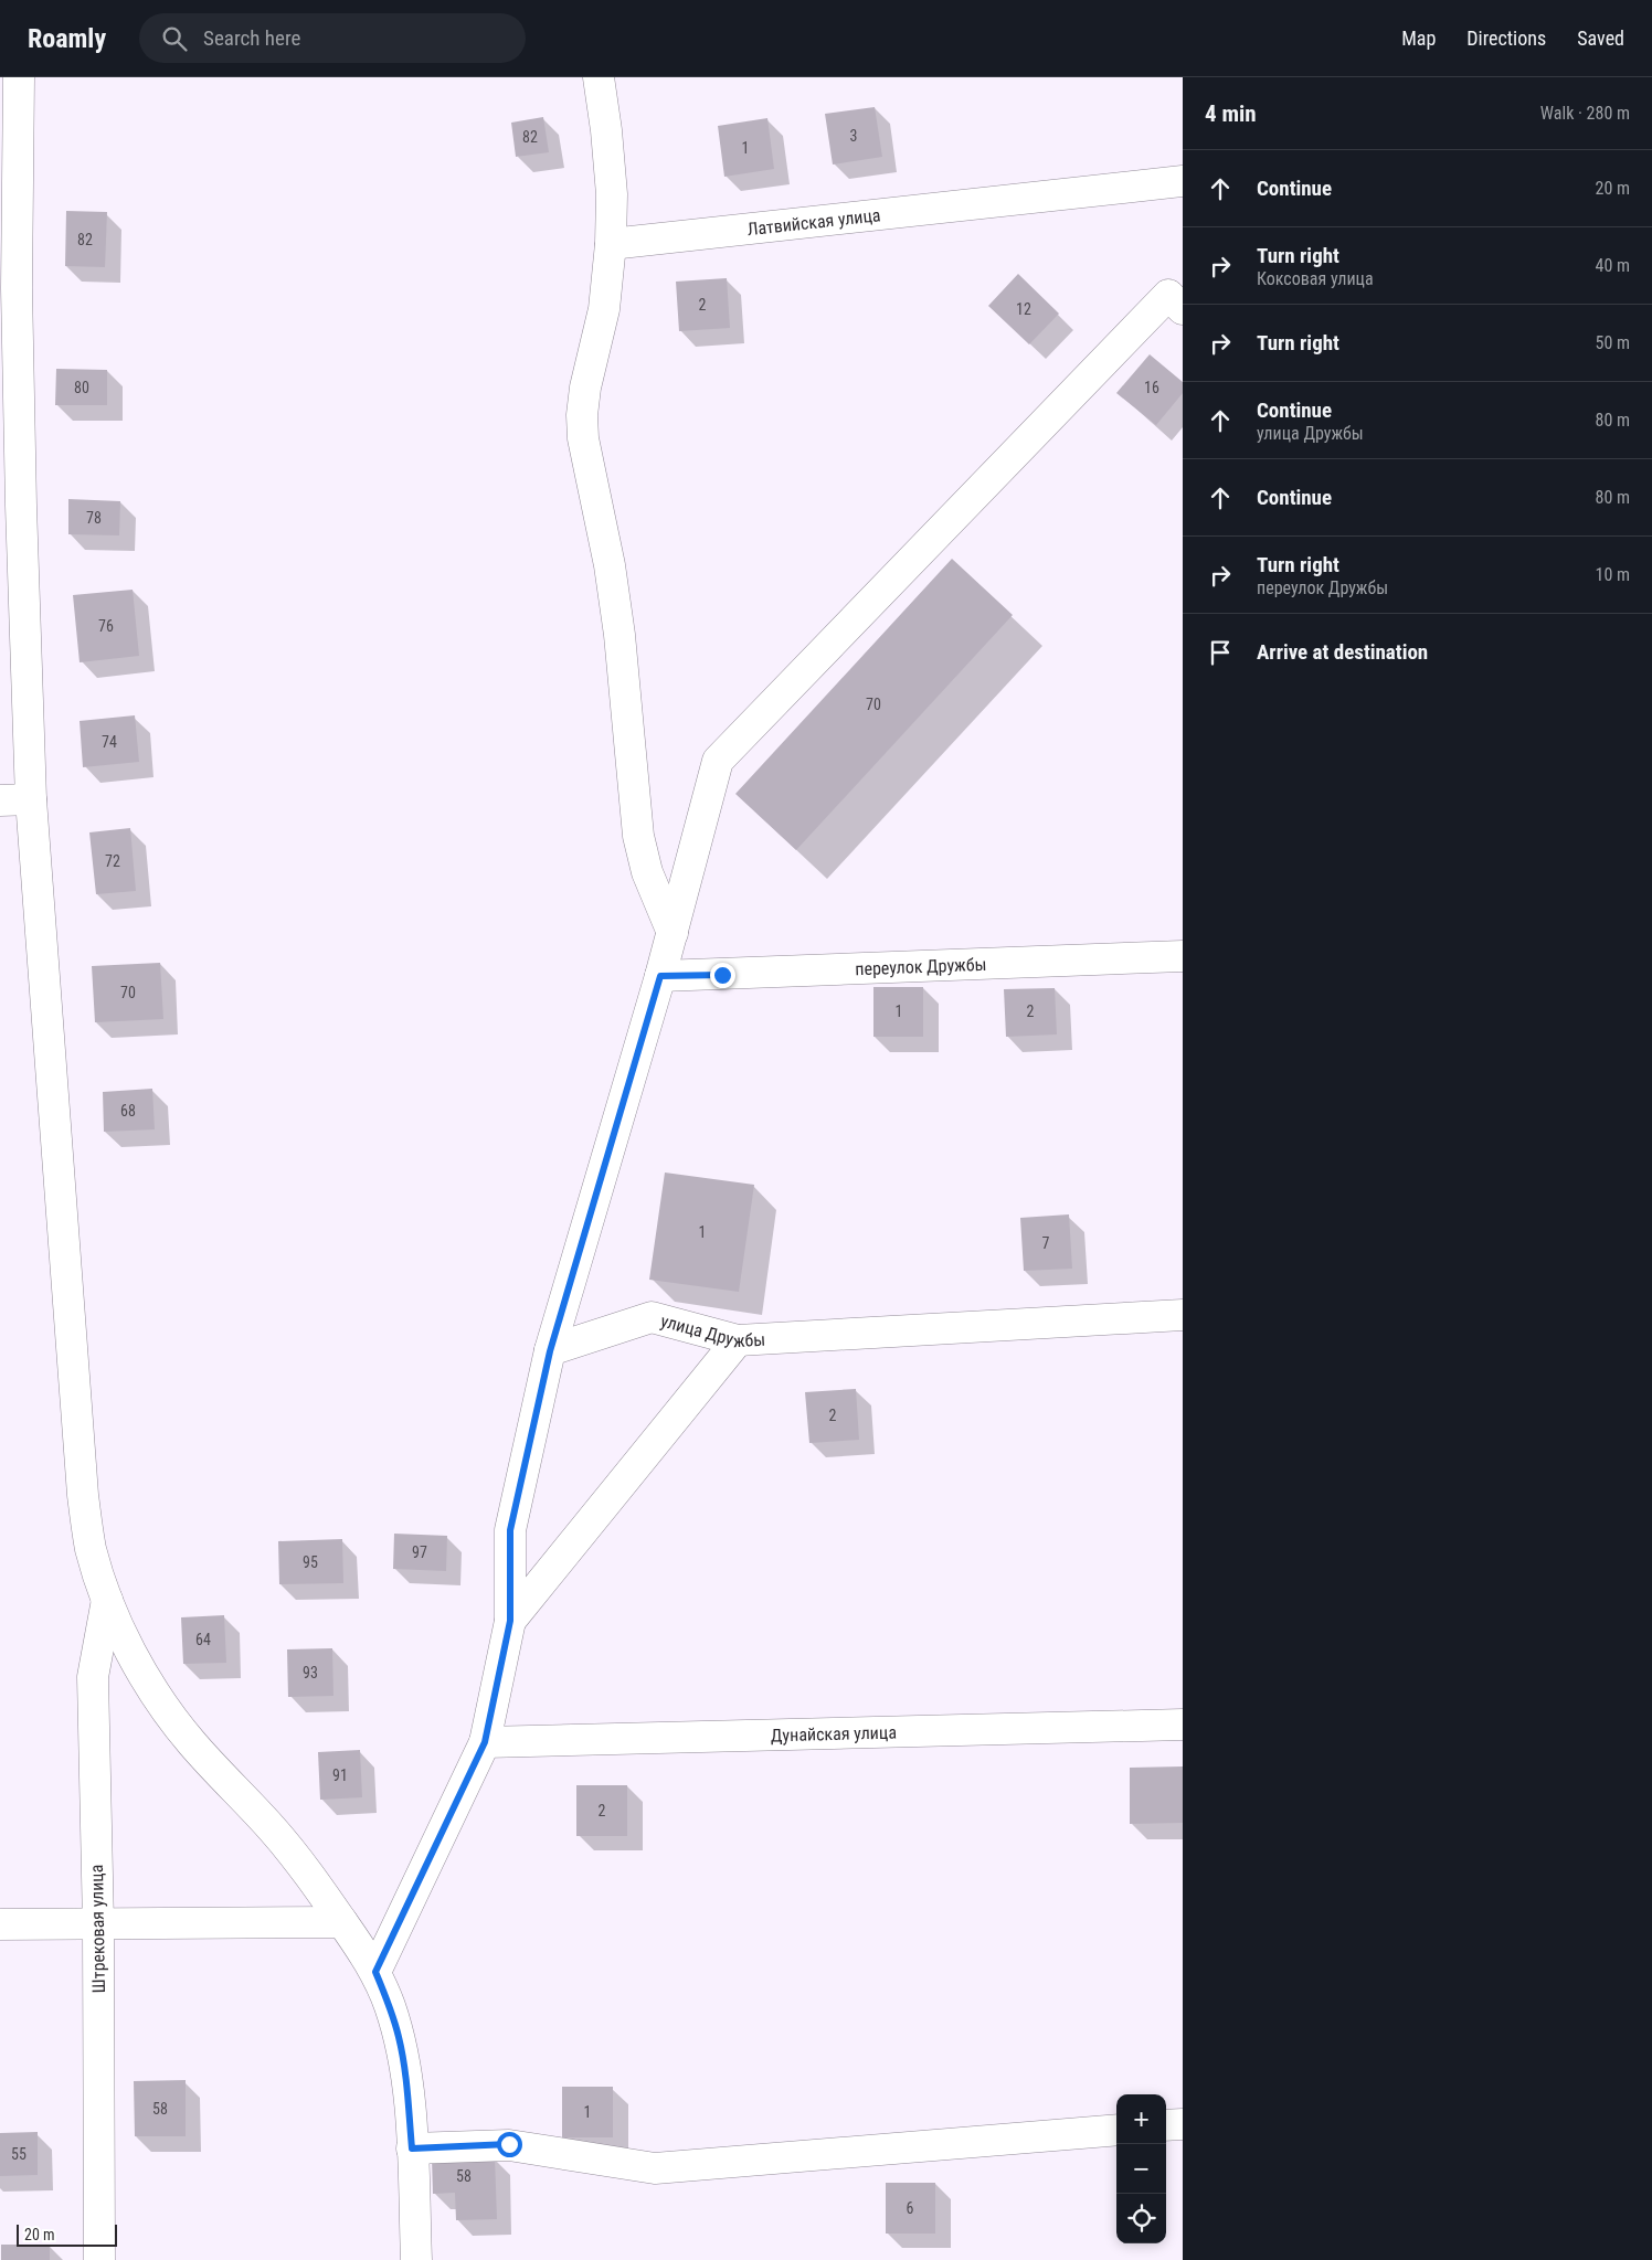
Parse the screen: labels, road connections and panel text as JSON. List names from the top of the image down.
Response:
{
  "streets": {
    "street": [
      "Латвийская улица",
      "переулок Дружбы",
      "улица Дружбы",
      "Дунайская улица",
      "Штрековая улица"
    ]
  },
  "house_numbers": [
    "3",
    "82",
    "1",
    "82",
    "2",
    "12",
    "80",
    "16",
    "78",
    "76",
    "70",
    "74",
    "72",
    "70",
    "1",
    "2",
    "68",
    "1",
    "7",
    "2",
    "97",
    "95",
    "64",
    "93",
    "91",
    "2",
    "58",
    "1",
    "55",
    "58",
    "6"
  ],
  "scale_bar": "20 m",
  "page": {
    "header": "Roamly",
    "search": "Search here",
    "nav": ["Map", "Directions", "Saved"],
    "heading": ["4 min", "Walk · 280 m"],
    "list": [
      ["Continue", "20 m"],
      ["Turn right", "Коксовая улица", "40 m"],
      ["Turn right", "50 m"],
      ["Continue", "улица Дружбы", "80 m"],
      ["Continue", "80 m"],
      ["Turn right", "переулок Дружбы", "10 m"],
      "Arrive at destination"
    ],
    "map_buttons": ["+", "−"],
    "scale": "20 m"
  }
}
